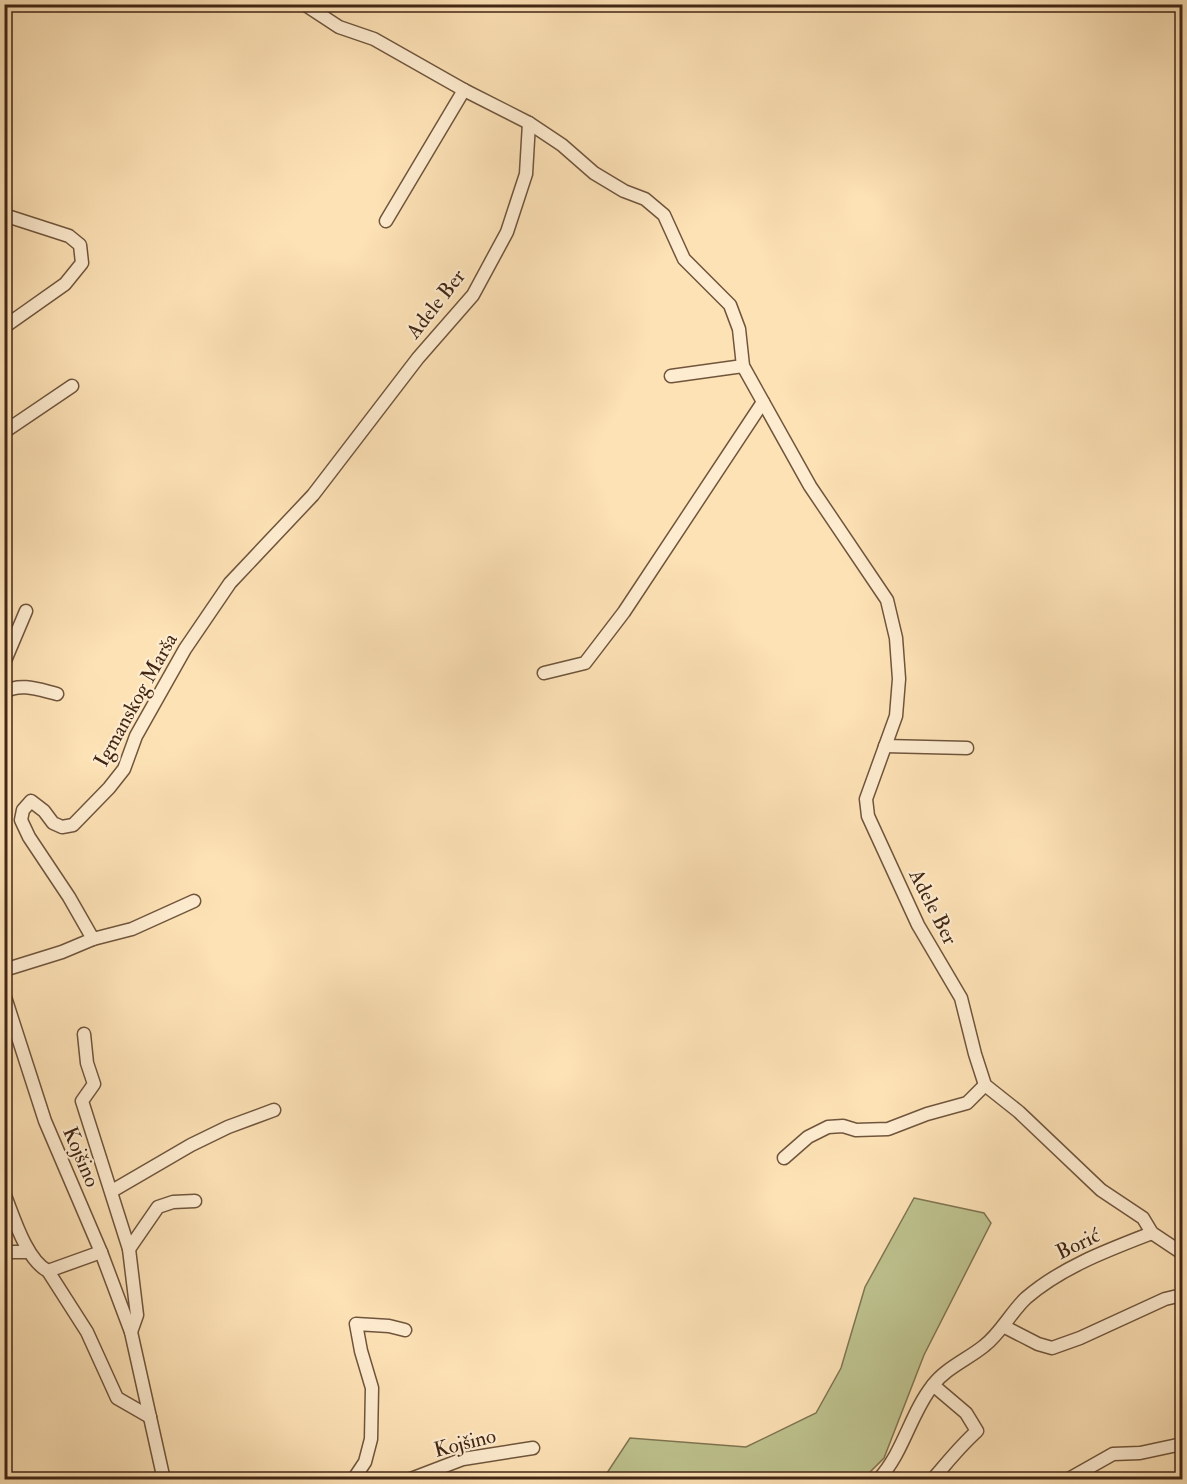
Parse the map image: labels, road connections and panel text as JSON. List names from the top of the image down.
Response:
{
  "streets": {
    "street": [
      "Adele Ber",
      "Igmanskog Marša",
      "Kojšino",
      "Borić"
    ]
  },
  "crossings": [
    ["Adele Ber", "Igmanskog Marša"]
  ]
}
